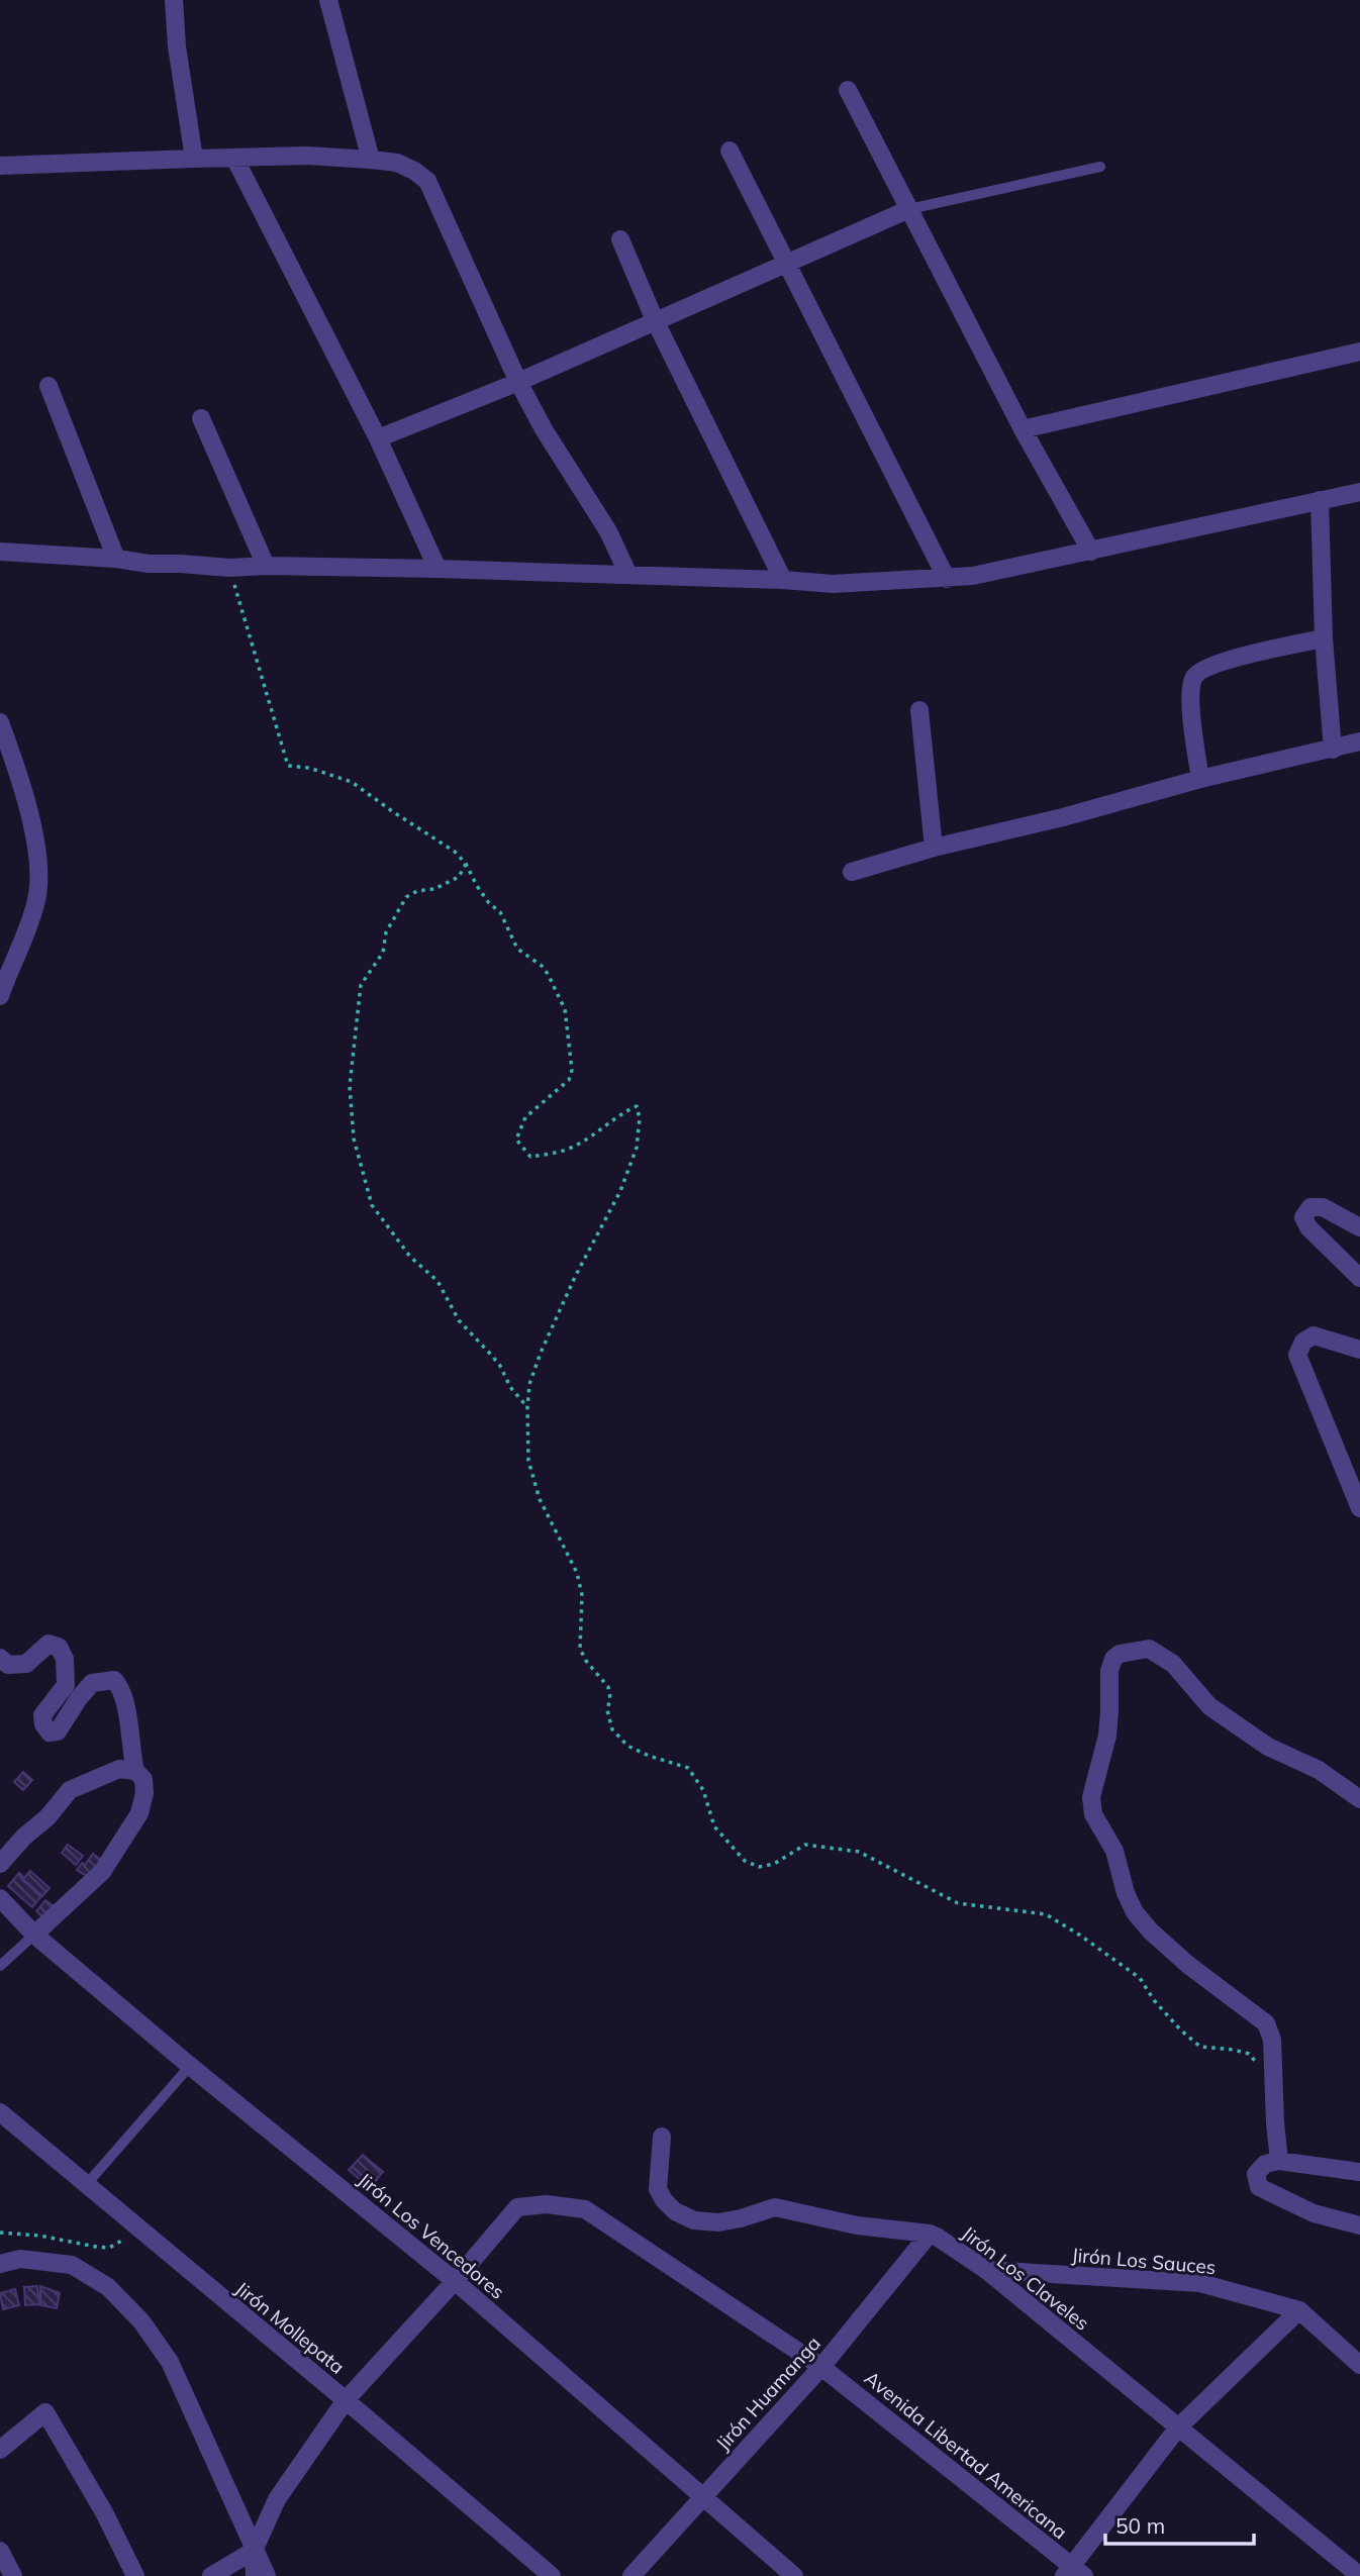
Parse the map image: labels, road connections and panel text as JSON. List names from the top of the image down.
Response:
{
  "streets": {
    "street": [
      "Jirón Los Vencedores",
      "Jirón Los Sauces",
      "Jirón Los Claveles",
      "Jirón Mollepata",
      "Jirón Huamanga",
      "Avenida Libertad Americana"
    ]
  },
  "crossings": [
    ["Jirón Los Vencedores", "Jirón Huamanga"],
    ["Jirón Los Vencedores", "Avenida Libertad Americana"],
    ["Jirón Los Sauces", "Jirón Los Claveles"],
    ["Jirón Los Claveles", "Jirón Huamanga"],
    ["Jirón Huamanga", "Avenida Libertad Americana"]
  ],
  "scale_bar": "50 m"
}
